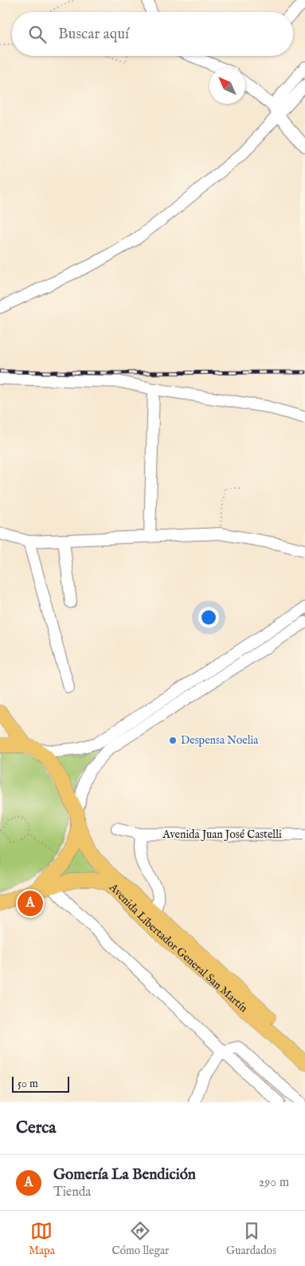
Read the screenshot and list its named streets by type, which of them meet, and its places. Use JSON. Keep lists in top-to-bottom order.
{
  "streets": {
    "main road": ["Avenida Libertador General San Martín"],
    "street": ["Avenida Juan José Castelli"]
  },
  "places": ["Despensa Noelia"],
  "scale_bar": "50 m",
  "north": "top left",
  "page": {
    "search": "Buscar aquí",
    "pins": "A",
    "scale": "50 m",
    "heading": "Cerca",
    "list": [
      {
        "mark": "A",
        "name": "Gomería La Bendición",
        "note": "Tienda",
        "value": "290 m"
      }
    ],
    "nav": ["Mapa", "Cómo llegar", "Guardados"]
  }
}
